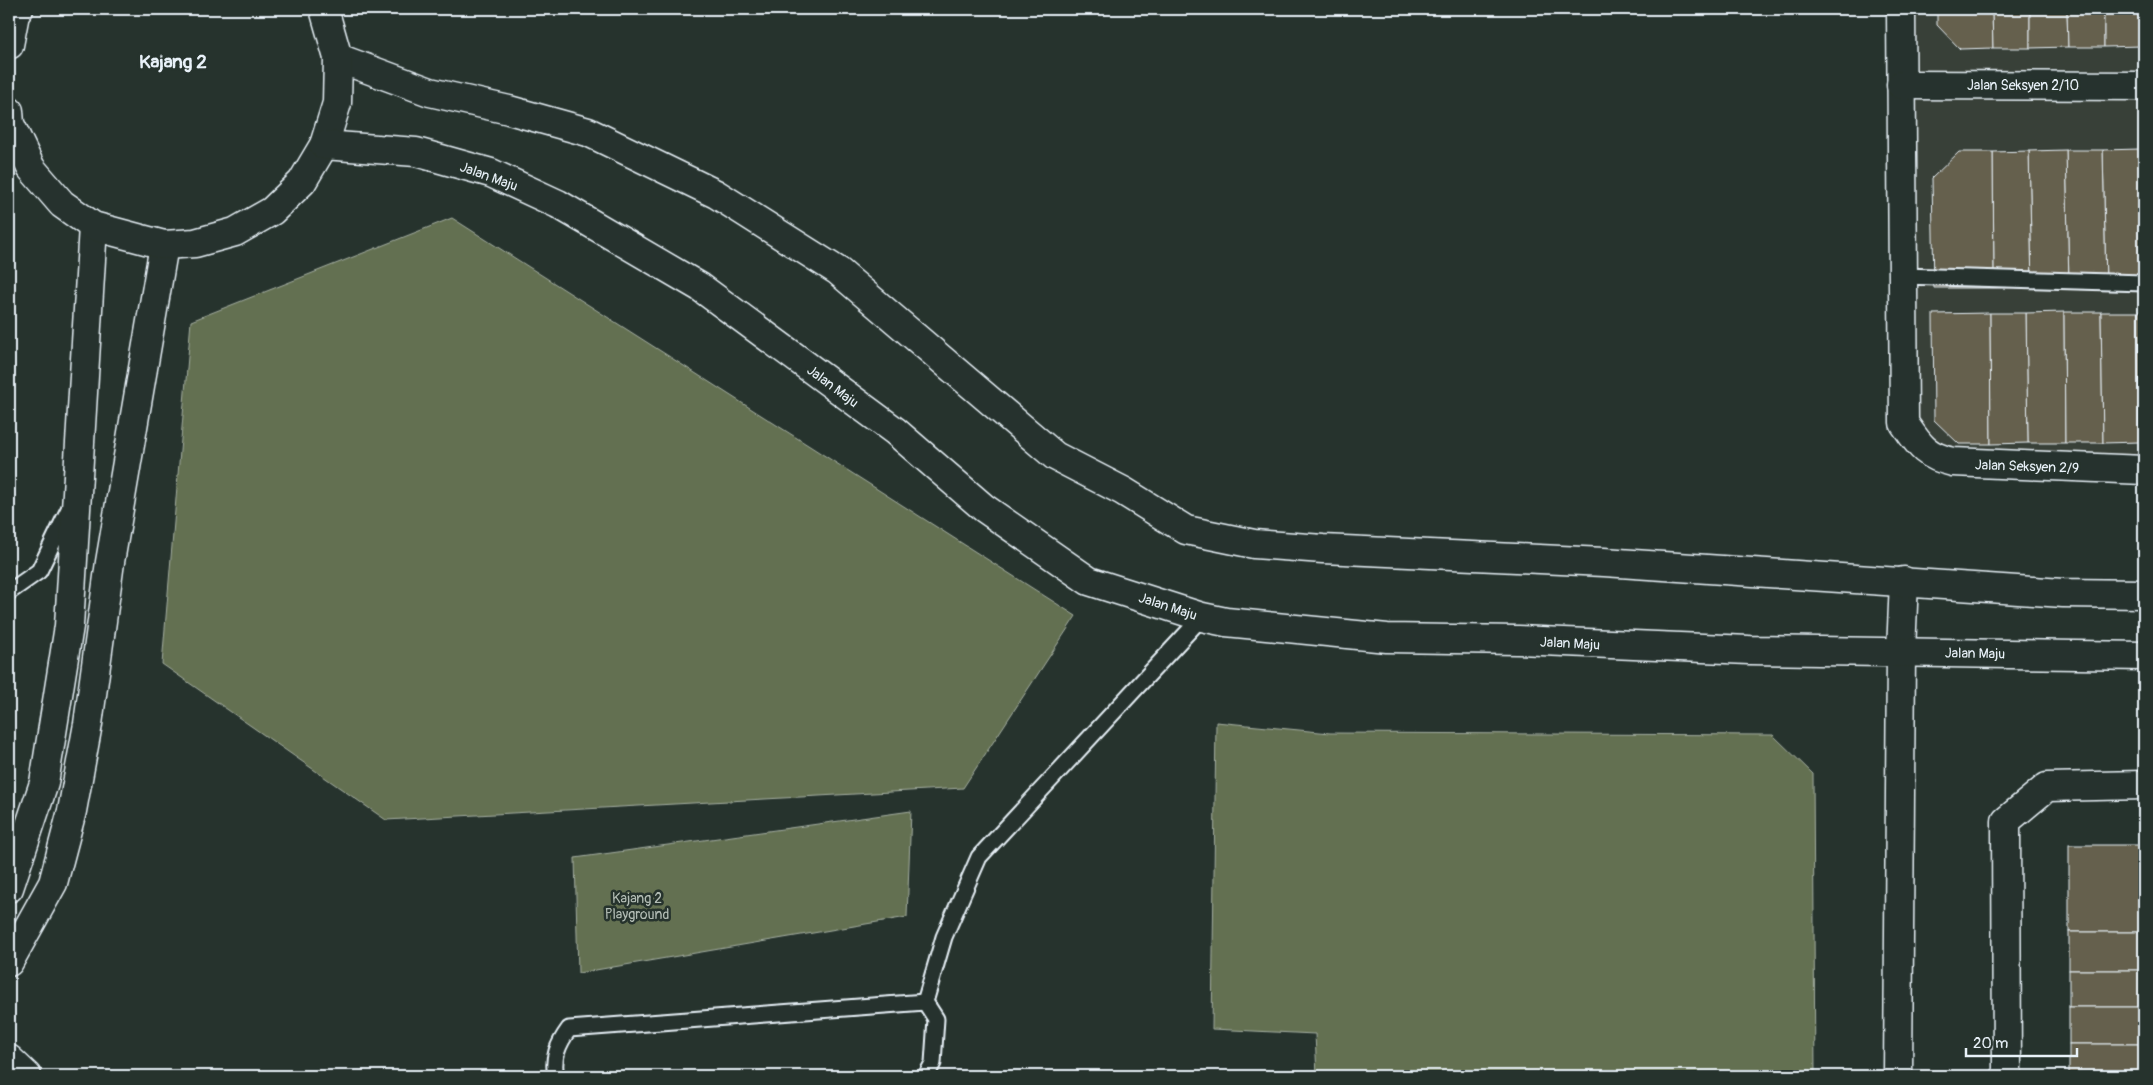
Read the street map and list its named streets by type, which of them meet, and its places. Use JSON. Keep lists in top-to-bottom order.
{
  "streets": {
    "street": ["Jalan Seksyen 2/10", "Jalan Maju", "Jalan Seksyen 2/9"]
  },
  "crossings": [
    ["Jalan Seksyen 2/10", "Jalan Seksyen 2/9"]
  ],
  "districts": ["Kajang 2"],
  "parks": ["Kajang 2 Playground"],
  "scale_bar": "20 m"
}
